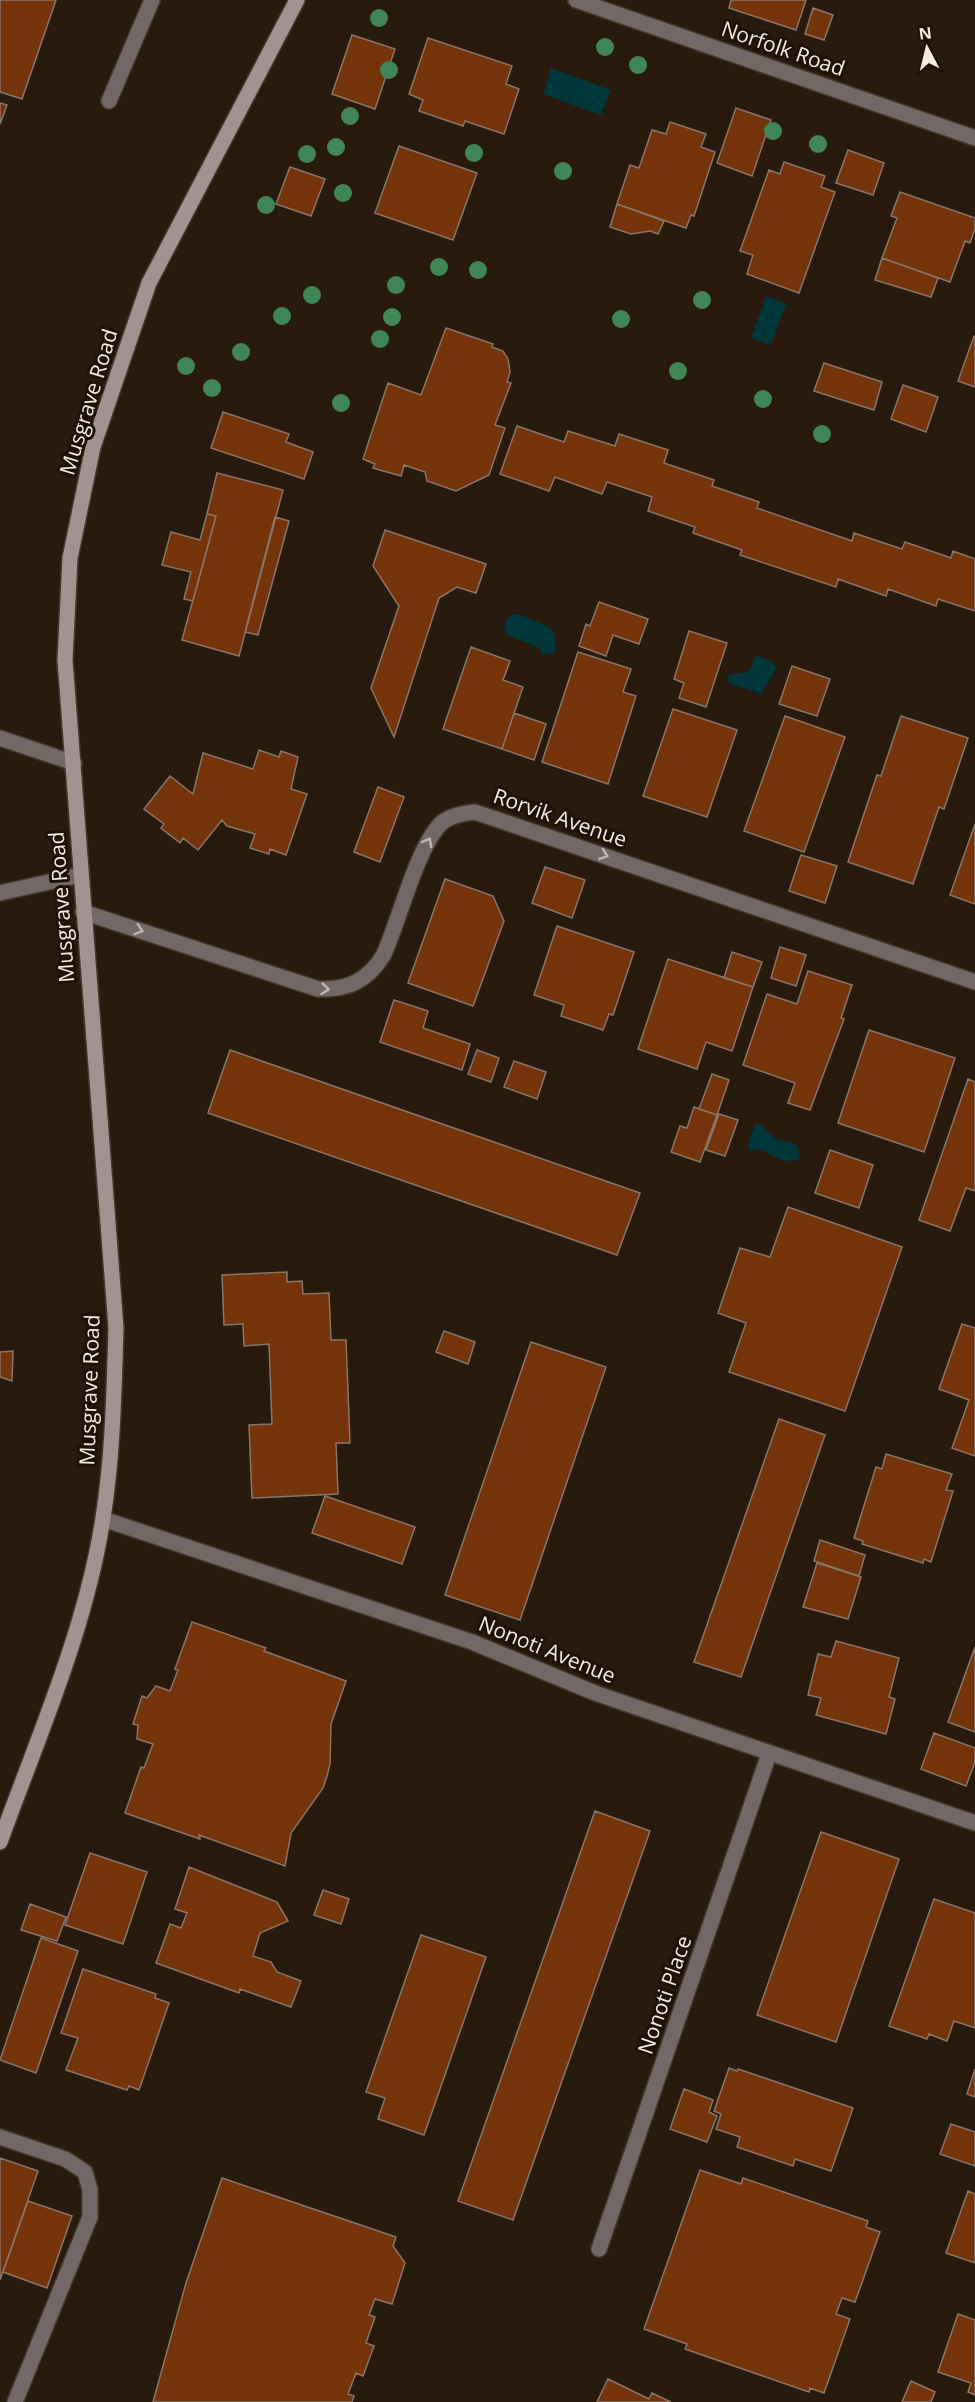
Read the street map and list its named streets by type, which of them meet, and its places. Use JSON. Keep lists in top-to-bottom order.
{
  "streets": {
    "street": [
      "Norfolk Road",
      "Musgrave Road",
      "Rorvik Avenue",
      "Nonoti Avenue",
      "Nonoti Place"
    ]
  },
  "crossings": [
    ["Musgrave Road", "Rorvik Avenue"],
    ["Musgrave Road", "Nonoti Avenue"],
    ["Nonoti Avenue", "Nonoti Place"]
  ],
  "one_way": ["Rorvik Avenue"],
  "north": "top"
}
